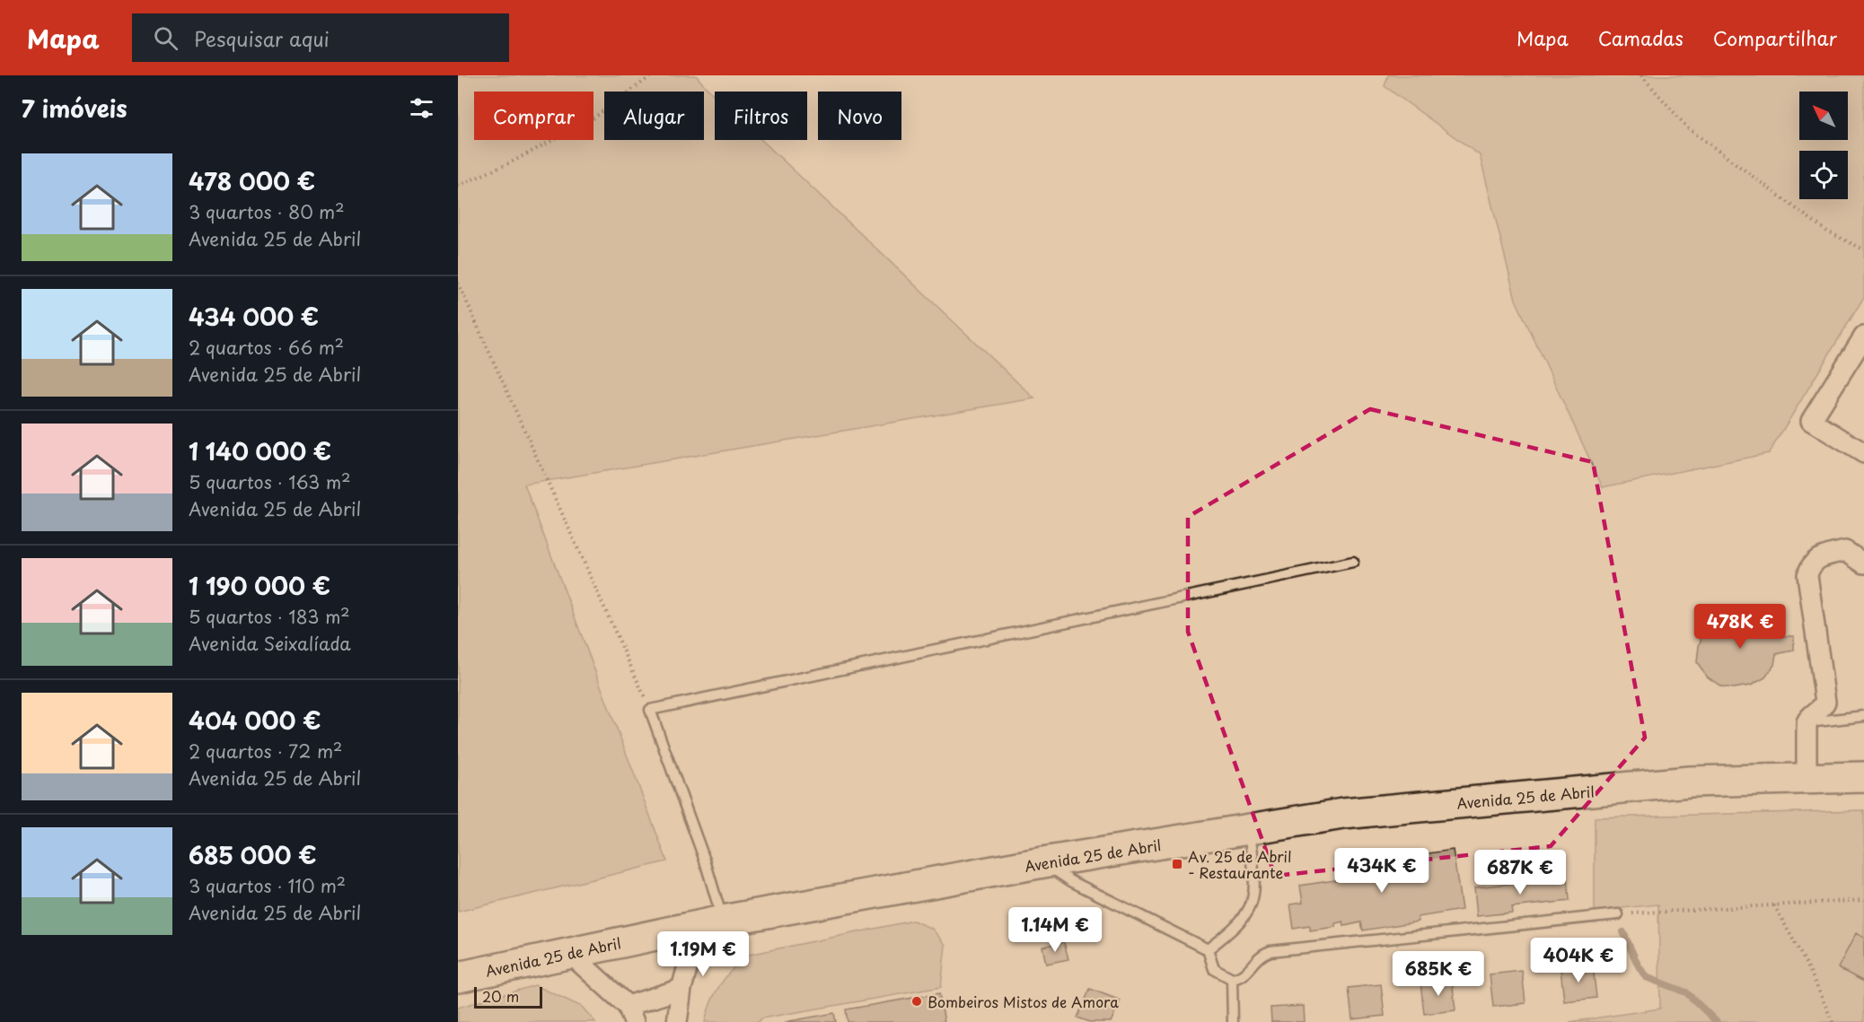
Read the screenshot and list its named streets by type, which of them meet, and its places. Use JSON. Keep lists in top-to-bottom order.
{
  "streets": {
    "main road": ["Avenida 25 de Abril"]
  },
  "places": {
    "transit": ["Av. 25 de Abril - Restaurante"],
    "other": ["Bombeiros Mistos de Amora"]
  },
  "scale_bar": "20 m",
  "north": "top left",
  "page": {
    "header": "Mapa",
    "search": "Pesquisar aqui",
    "nav": ["Mapa", "Camadas", "Compartilhar"],
    "heading": "7 imóveis",
    "chip": [
      "Comprar",
      "Alugar",
      "Filtros",
      "Novo"
    ],
    "list": [
      {
        "name": "478 000 €",
        "note": "3 quartos · 80 m² · Avenida 25 de Abril"
      },
      {
        "name": "434 000 €",
        "note": "2 quartos · 66 m² · Avenida 25 de Abril"
      },
      {
        "name": "1 140 000 €",
        "note": "5 quartos · 163 m² · Avenida 25 de Abril"
      },
      {
        "name": "1 190 000 €",
        "note": "5 quartos · 183 m² · Avenida Seixalíada"
      },
      {
        "name": "404 000 €",
        "note": "2 quartos · 72 m² · Avenida 25 de Abril"
      },
      {
        "name": "685 000 €",
        "note": "3 quartos · 110 m² · Avenida 25 de Abril"
      }
    ],
    "price": [
      "478K €",
      "434K €",
      "687K €",
      "1.14M €",
      "1.19M €",
      "404K €",
      "685K €"
    ],
    "scale": "20 m"
  }
}
